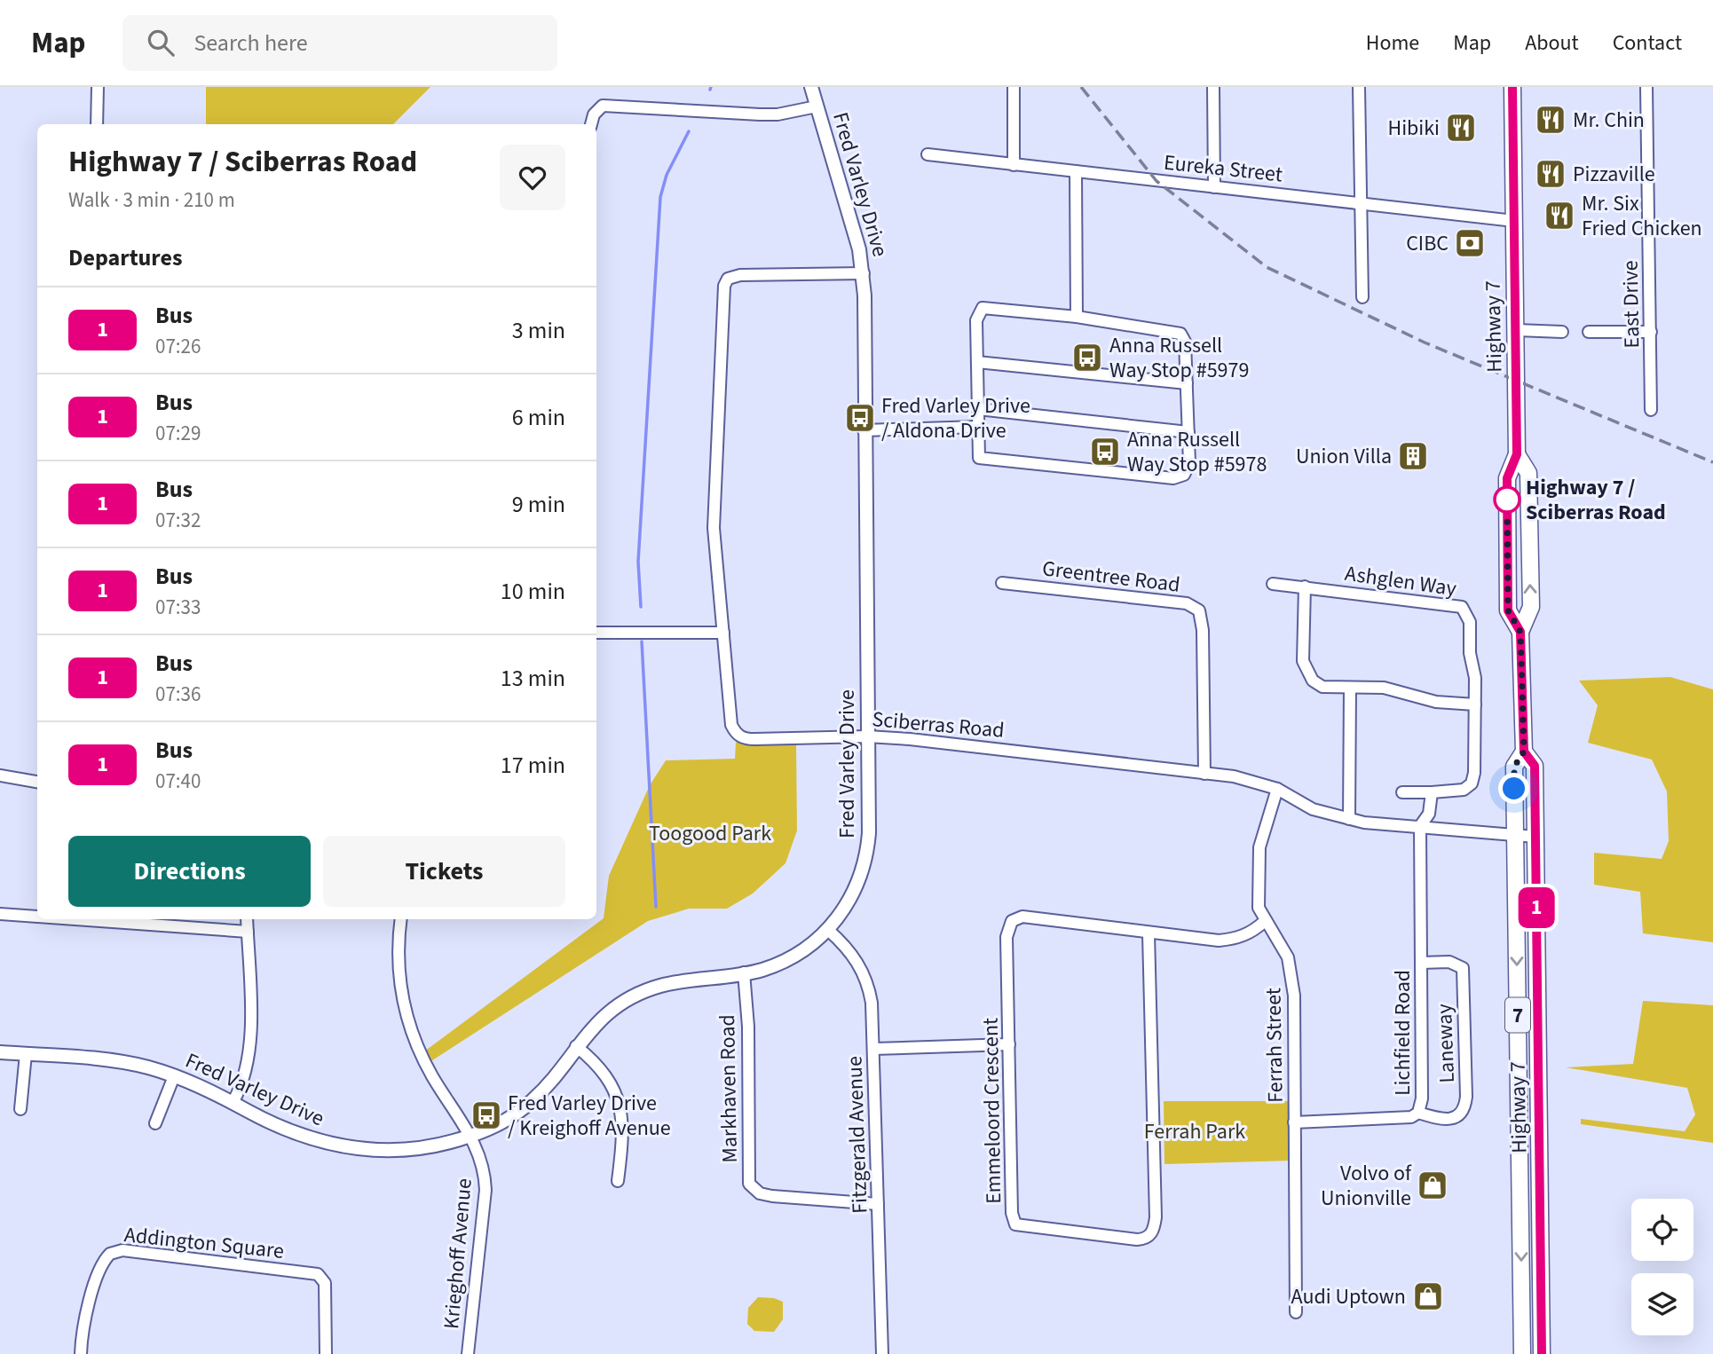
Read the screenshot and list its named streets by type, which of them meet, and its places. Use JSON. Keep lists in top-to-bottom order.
{
  "streets": {
    "main road": ["Highway 7", "7"],
    "street": [
      "Eureka Street",
      "Fred Varley Drive",
      "East Drive",
      "Greentree Road",
      "Ashglen Way",
      "Sciberras Road",
      "Lichfield Road",
      "Laneway",
      "Ferrah Street",
      "Markhaven Road",
      "Emmeloord Crescent",
      "Fitzgerald Avenue",
      "Addington Square",
      "Krieghoff Avenue"
    ]
  },
  "crossings": [
    ["Eureka Street", "Highway 7"],
    ["Fred Varley Drive", "Sciberras Road"],
    ["Fred Varley Drive", "Markhaven Road"],
    ["Fred Varley Drive", "Fitzgerald Avenue"],
    ["Fred Varley Drive", "Krieghoff Avenue"],
    ["Highway 7", "Sciberras Road"],
    ["Greentree Road", "Sciberras Road"],
    ["Sciberras Road", "Lichfield Road"],
    ["Sciberras Road", "Ferrah Street"],
    ["Lichfield Road", "Laneway"],
    ["Lichfield Road", "Ferrah Street"],
    ["Ferrah Street", "Emmeloord Crescent"],
    ["Markhaven Road", "Fitzgerald Avenue"]
  ],
  "parks": ["Toogood Park", "Ferrah Park"],
  "places": {
    "restaurant": [
      "Mr. Chin",
      "Hibiki",
      "Pizzaville",
      "Mr. Six Fried Chicken"
    ],
    "bank": ["CIBC"],
    "bus stop": [
      "Anna Russell Way Stop #5979",
      "Fred Varley Drive / Aldona Drive",
      "Anna Russell Way Stop #5978",
      "Fred Varley Drive / Kreighoff Avenue"
    ],
    "building": ["Union Villa"],
    "other": ["Highway 7 / Sciberras Road"],
    "shop": ["Volvo of Unionville", "Audi Uptown"]
  },
  "lines": ["bus line 1"],
  "page": {
    "header": "Map",
    "search": "Search here",
    "nav": [
      "Home",
      "Map",
      "About",
      "Contact"
    ],
    "on_map": "1",
    "heading": [
      ["Highway 7 / Sciberras Road", "Walk · 3 min · 210 m"],
      "Departures"
    ],
    "list": [
      {
        "mark": "1",
        "name": "Bus",
        "note": "07:26",
        "value": "3 min"
      },
      {
        "mark": "1",
        "name": "Bus",
        "note": "07:29",
        "value": "6 min"
      },
      {
        "mark": "1",
        "name": "Bus",
        "note": "07:32",
        "value": "9 min"
      },
      {
        "mark": "1",
        "name": "Bus",
        "note": "07:33",
        "value": "10 min"
      },
      {
        "mark": "1",
        "name": "Bus",
        "note": "07:36",
        "value": "13 min"
      },
      {
        "mark": "1",
        "name": "Bus",
        "note": "07:40",
        "value": "17 min"
      }
    ],
    "buttons": ["Directions", "Tickets"]
  }
}
